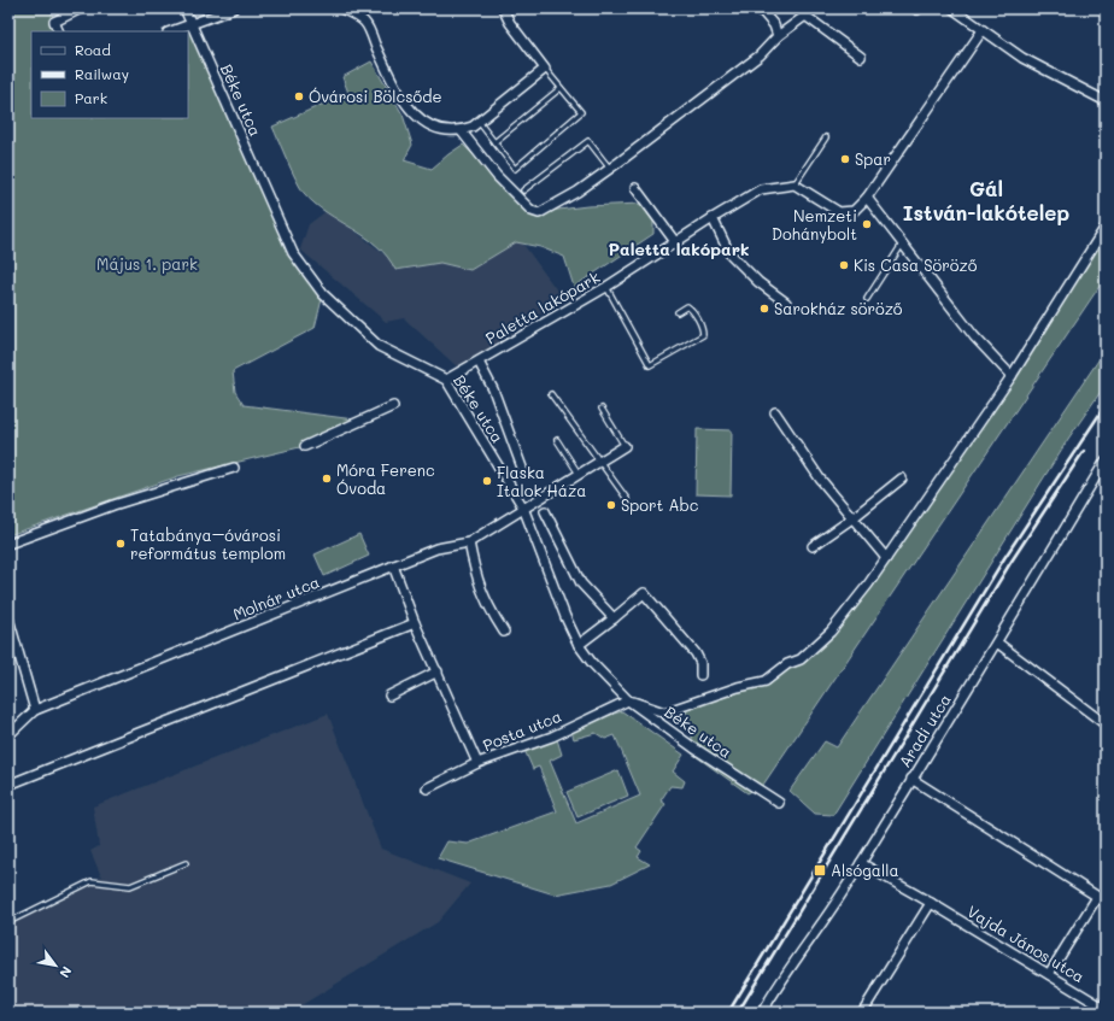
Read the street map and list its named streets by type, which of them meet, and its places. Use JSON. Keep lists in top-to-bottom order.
{
  "streets": {
    "street": [
      "Béke utca",
      "Paletta lakópark",
      "Molnár utca",
      "Posta utca",
      "Aradi utca",
      "Vajda János utca"
    ]
  },
  "crossings": [
    ["Béke utca", "Paletta lakópark"],
    ["Béke utca", "Molnár utca"],
    ["Béke utca", "Posta utca"],
    ["Aradi utca", "Vajda János utca"]
  ],
  "districts": ["Gál István-lakótelep", "Paletta lakópark"],
  "parks": ["Május 1. park"],
  "places": {
    "other": [
      "Óvárosi Bölcsőde",
      "Spar",
      "Nemzeti Dohánybolt",
      "Kis Casa Söröző",
      "Sarokház söröző",
      "Móra Ferenc Óvoda",
      "Flaska Italok Háza",
      "Sport Abc",
      "Tatabánya–óvárosi református templom"
    ],
    "transit": ["Alsógalla"]
  },
  "legend": ["Road", "Railway", "Park"],
  "north": "bottom right"
}
